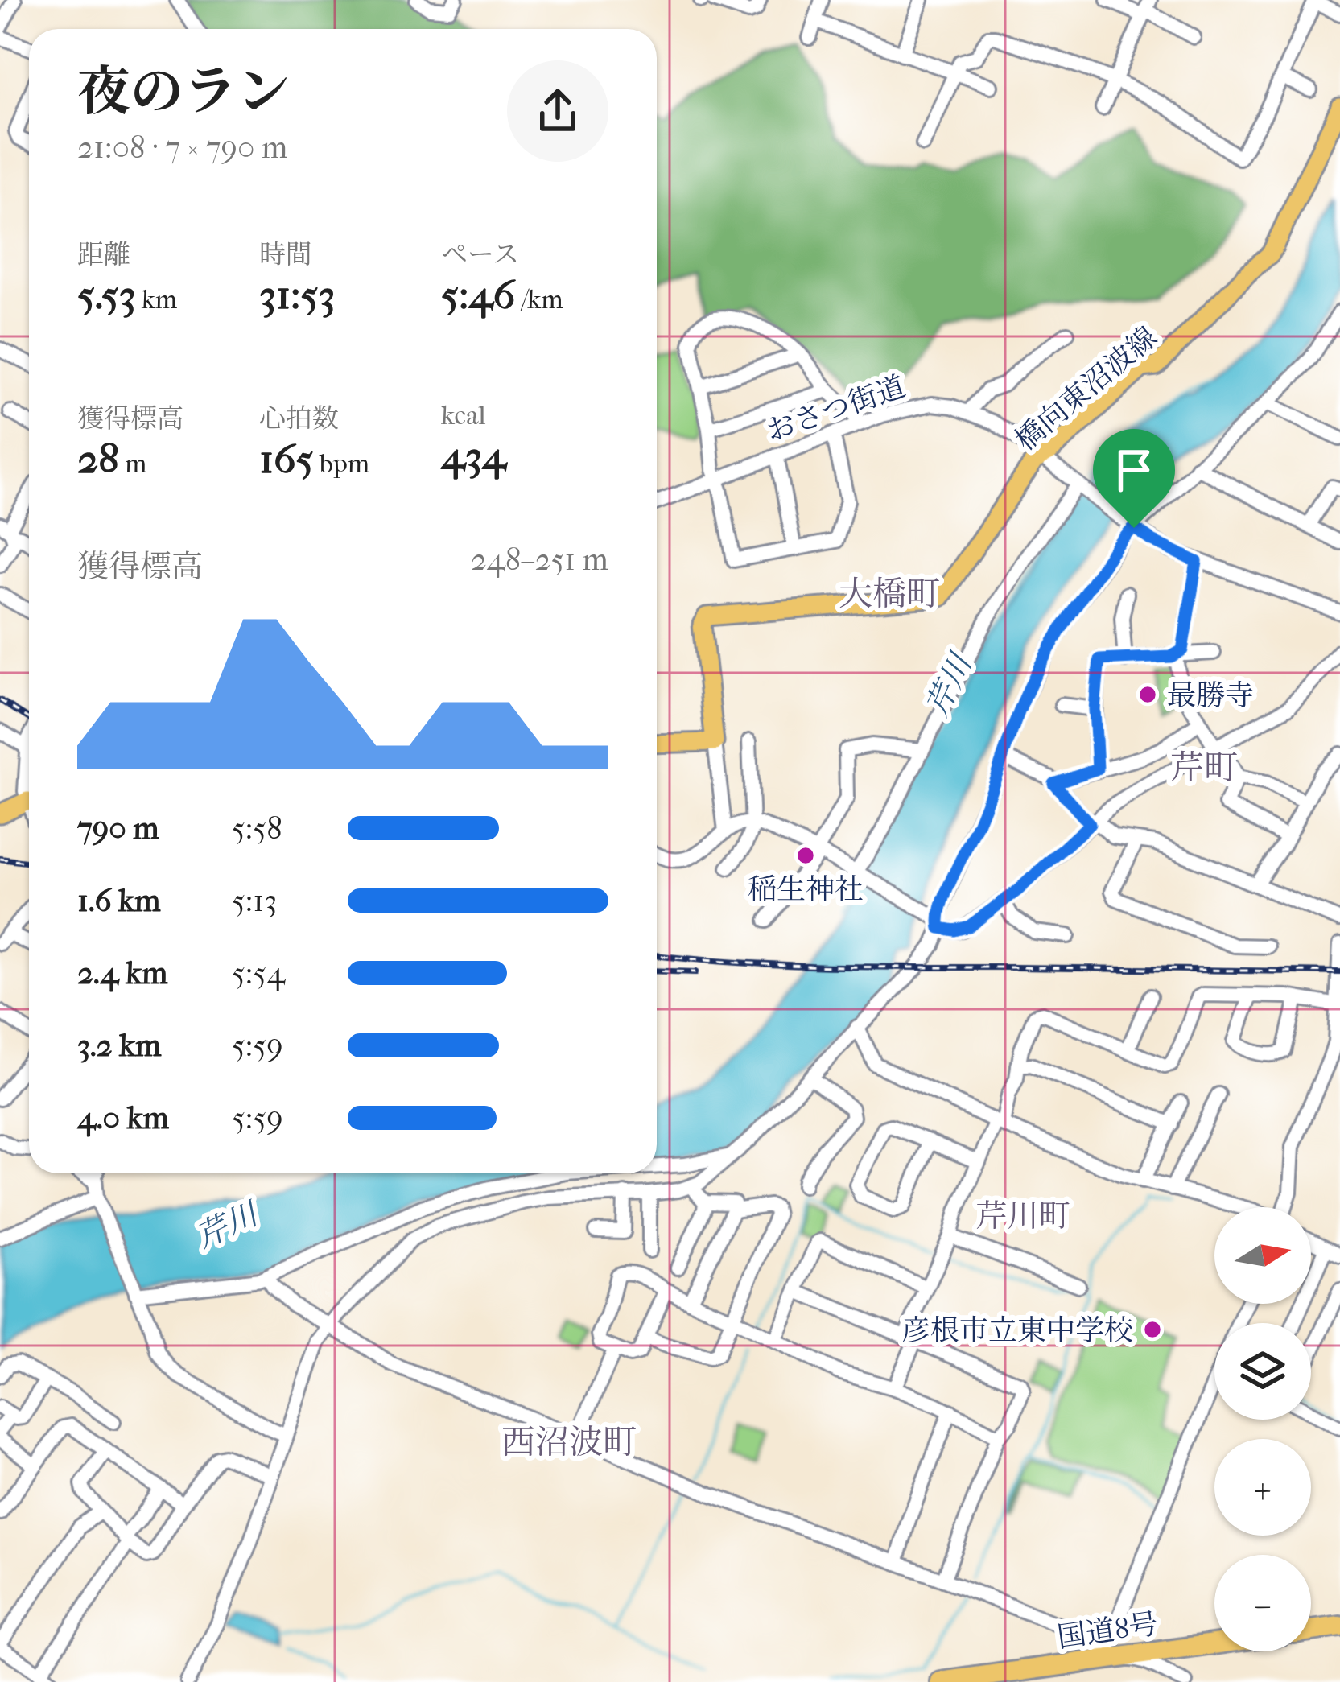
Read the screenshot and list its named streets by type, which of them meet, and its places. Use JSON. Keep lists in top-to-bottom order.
{
  "streets": {
    "highway": ["国道8号"],
    "main road": ["橋向東沼波線"],
    "street": ["おさつ街道"]
  },
  "crossings": [
    ["橋向東沼波線", "おさつ街道"]
  ],
  "districts": [
    "大橋町",
    "芹町",
    "芹川町",
    "西沼波町"
  ],
  "water": ["芹川"],
  "places": ["最勝寺", "稲生神社", "彦根市立東中学校"],
  "north": "right",
  "page": {
    "heading": ["夜のラン", "21:08 · 7 × 790 m"],
    "stats": [
      ["距離", "5.53 km"],
      ["時間", "31:53"],
      ["ペース", "5:46 /km"],
      ["獲得標高", "28 m"],
      ["心拍数", "165 bpm"],
      ["kcal", "434"]
    ],
    "chart": ["獲得標高", "248–251 m"],
    "list": [
      {
        "name": "790 m",
        "note": "5:58"
      },
      {
        "name": "1.6 km",
        "note": "5:13"
      },
      {
        "name": "2.4 km",
        "note": "5:54"
      },
      {
        "name": "3.2 km",
        "note": "5:59"
      },
      {
        "name": "4.0 km",
        "note": "5:59"
      }
    ],
    "map_buttons": ["+", "−"]
  }
}
